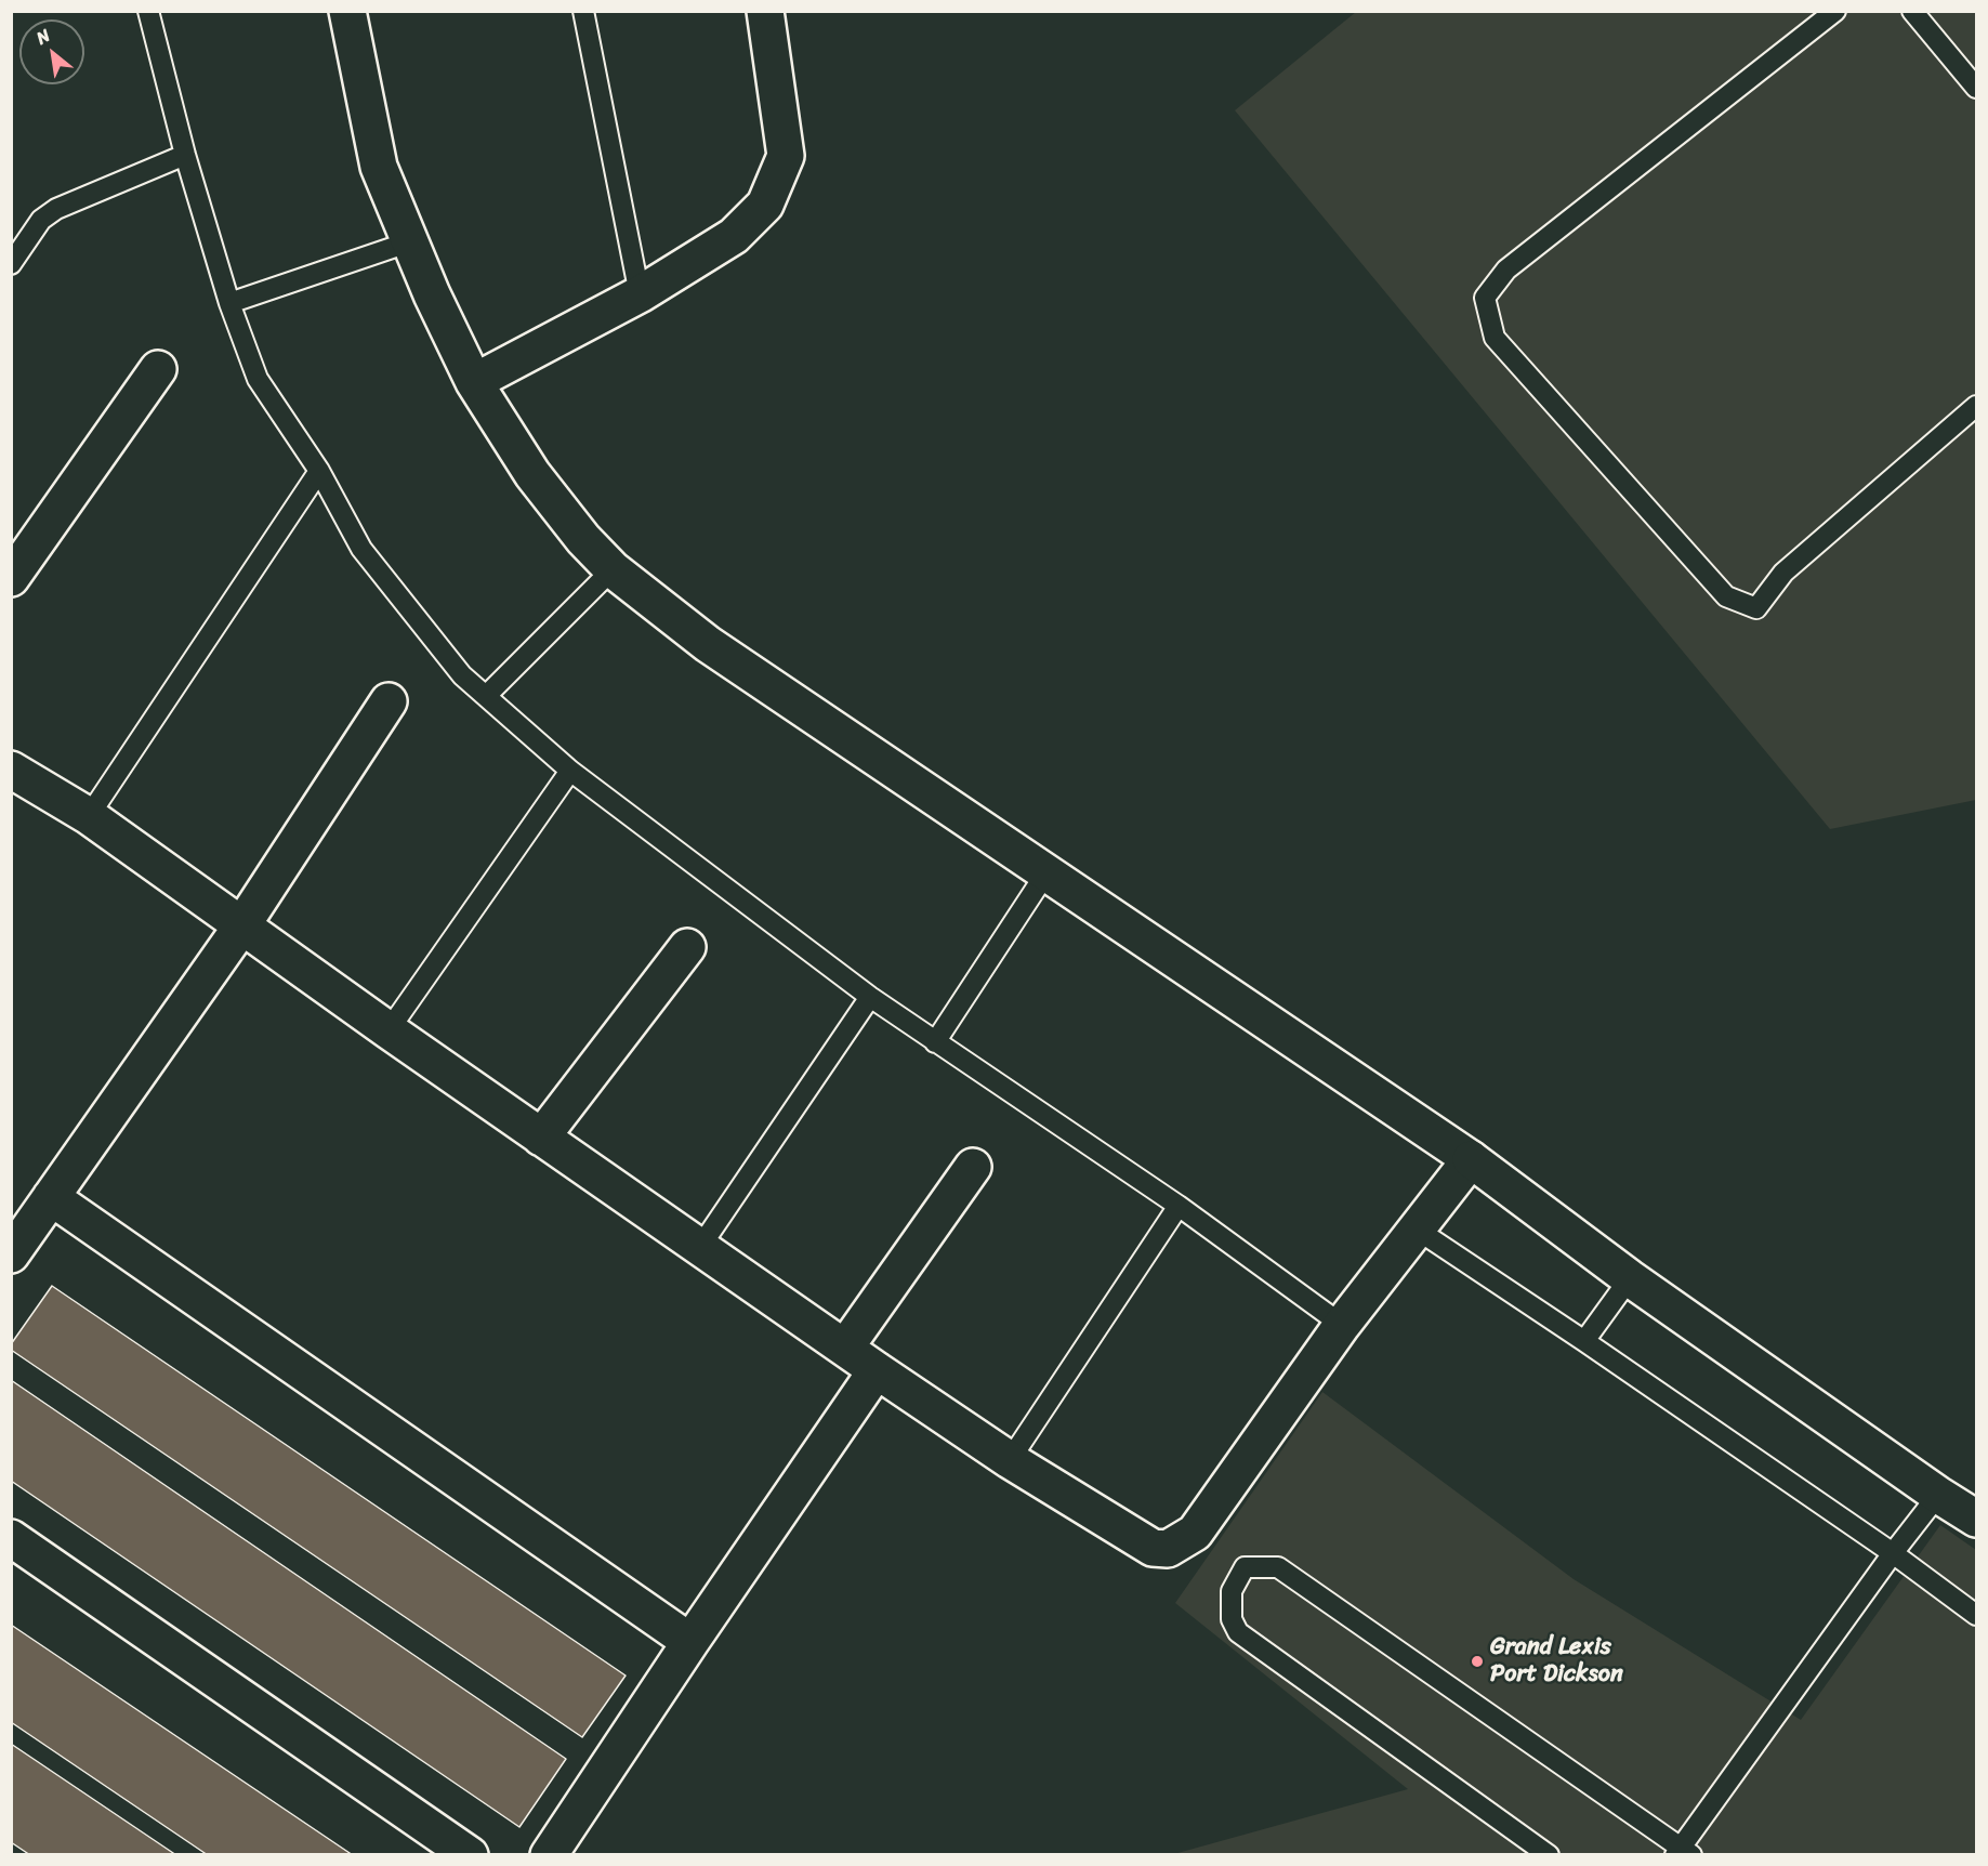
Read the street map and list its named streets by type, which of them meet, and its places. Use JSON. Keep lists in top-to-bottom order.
{
  "places": ["Grand Lexis Port Dickson"],
  "north": "top left"
}
